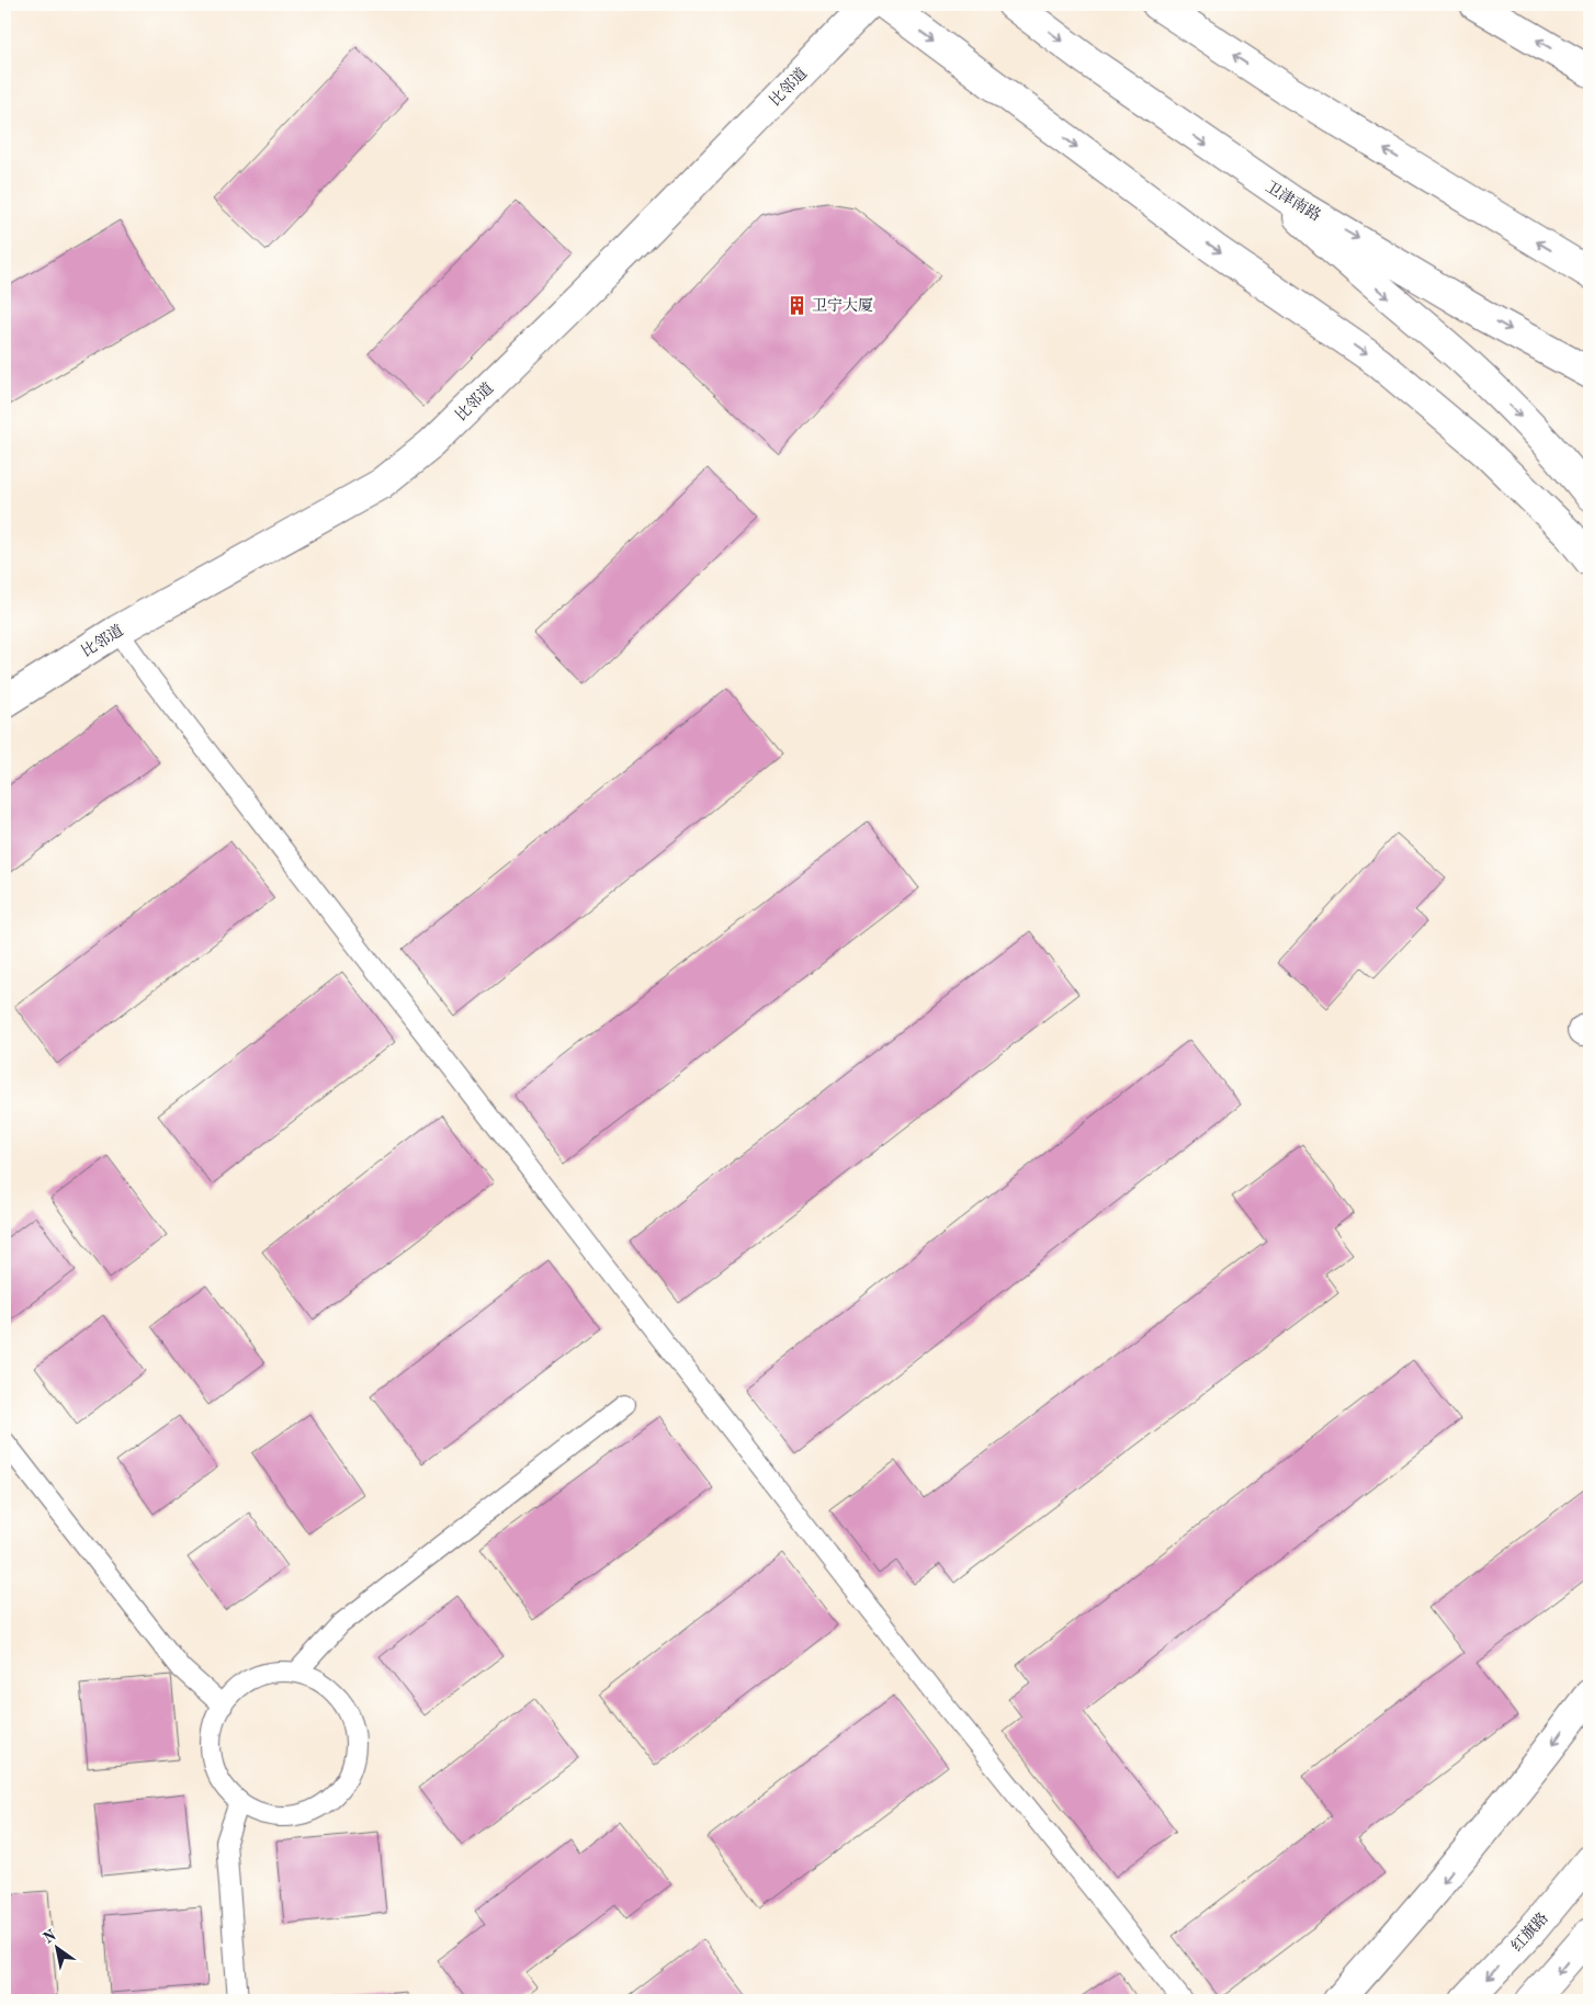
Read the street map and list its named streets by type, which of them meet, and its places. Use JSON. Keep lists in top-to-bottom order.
{
  "streets": {
    "main road": ["比邻道", "卫津南路", "红旗路"]
  },
  "places": {
    "building": ["卫宁大厦"]
  },
  "north": "top left"
}
